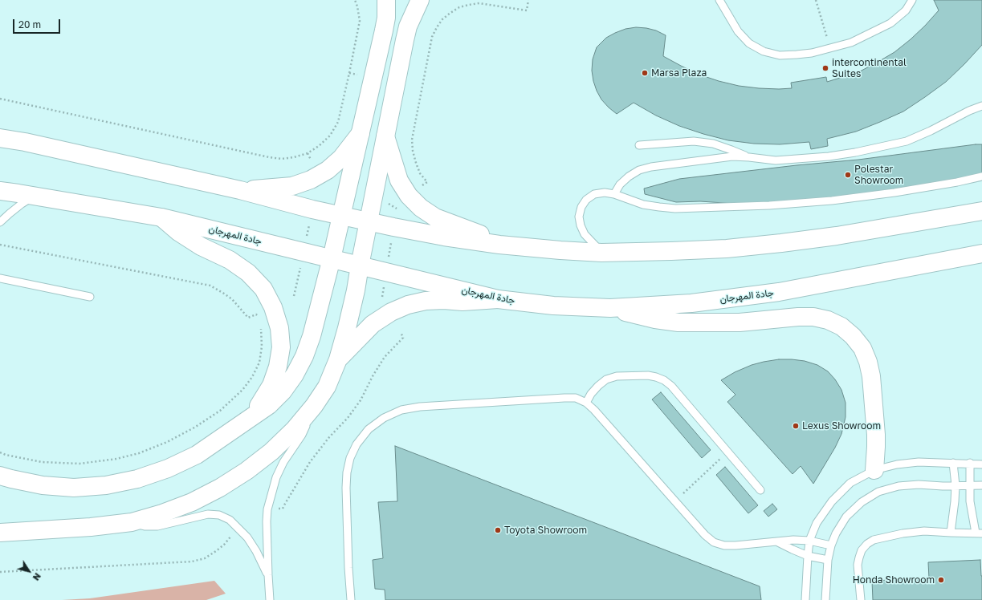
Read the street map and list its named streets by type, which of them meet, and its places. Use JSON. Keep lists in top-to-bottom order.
{
  "streets": {
    "main road": ["جادة المهرجان"]
  },
  "places": [
    "intercontinental Suites",
    "Marsa Plaza",
    "Polestar Showroom",
    "Lexus Showroom",
    "Toyota Showroom",
    "Honda Showroom"
  ],
  "scale_bar": "20 m",
  "north": "bottom right"
}
